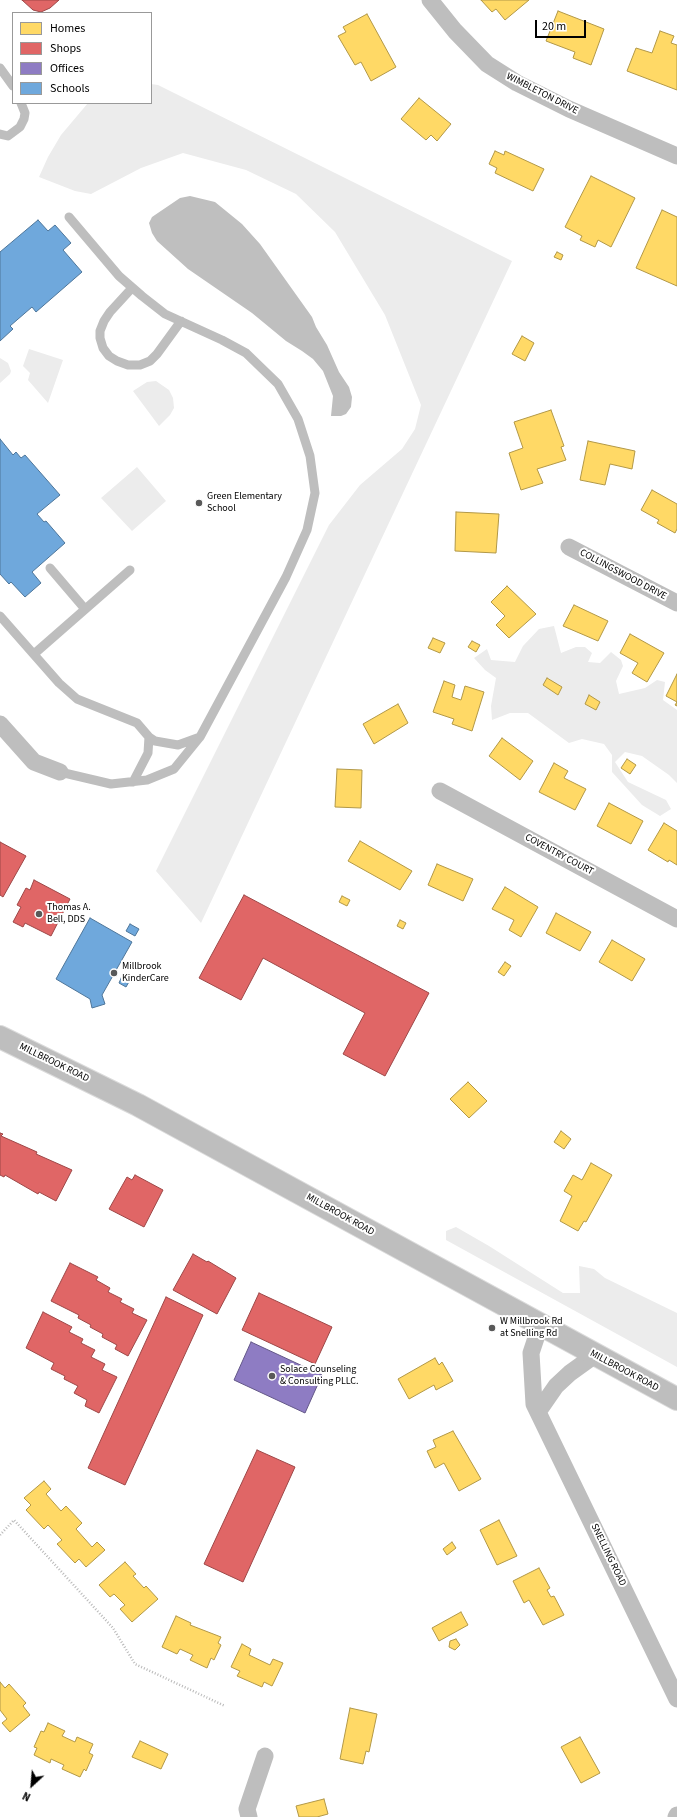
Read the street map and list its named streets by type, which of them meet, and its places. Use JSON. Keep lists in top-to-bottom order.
{
  "streets": {
    "main road": ["MILLBROOK ROAD"],
    "street": [
      "WIMBLETON DRIVE",
      "COLLINGSWOOD DRIVE",
      "COVENTRY COURT",
      "SNELLING ROAD"
    ]
  },
  "crossings": [
    ["MILLBROOK ROAD", "SNELLING ROAD"]
  ],
  "places": [
    "Green Elementary School",
    "Thomas A. Bell, DDS",
    "Millbrook KinderCare",
    "W Millbrook Rd at Snelling Rd",
    "Solace Counseling & Consulting PLLC."
  ],
  "legend": [
    "Homes",
    "Shops",
    "Offices",
    "Schools"
  ],
  "scale_bar": "20 m",
  "north": "bottom left"
}
